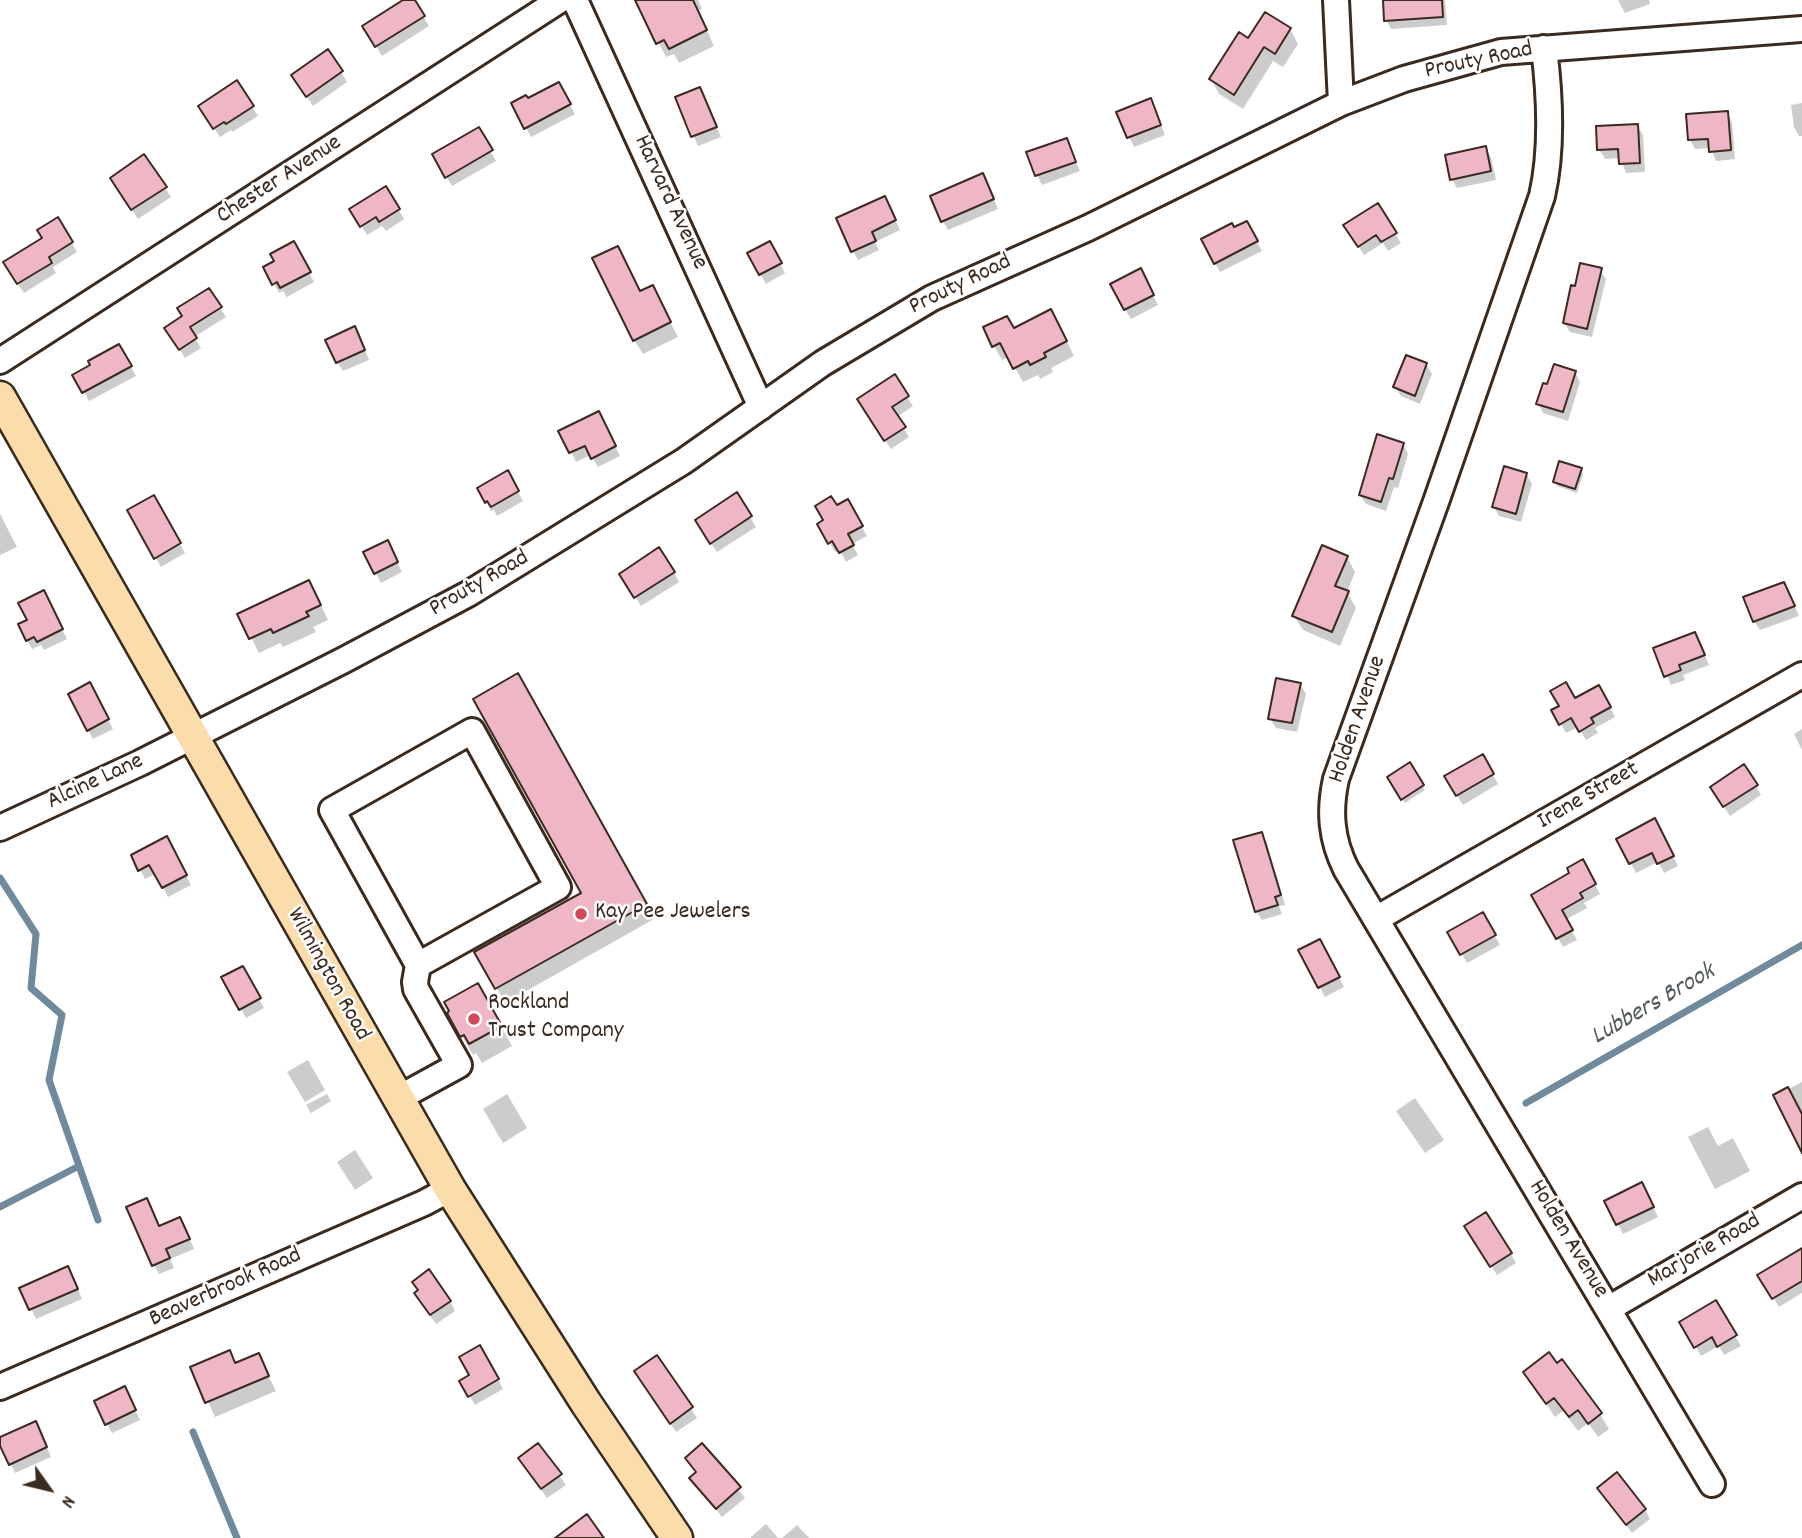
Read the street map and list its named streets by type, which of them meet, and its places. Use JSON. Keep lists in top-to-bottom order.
{
  "streets": {
    "main road": ["Wilmington Road"],
    "street": [
      "Prouty Road",
      "Chester Avenue",
      "Harvard Avenue",
      "Holden Avenue",
      "Alcine Lane",
      "Irene Street",
      "Marjorie Road",
      "Beaverbrook Road"
    ]
  },
  "crossings": [
    ["Prouty Road", "Harvard Avenue"],
    ["Prouty Road", "Holden Avenue"],
    ["Prouty Road", "Alcine Lane"],
    ["Prouty Road", "Wilmington Road"],
    ["Holden Avenue", "Irene Street"],
    ["Holden Avenue", "Marjorie Road"],
    ["Alcine Lane", "Wilmington Road"],
    ["Wilmington Road", "Beaverbrook Road"]
  ],
  "water": ["Lubbers Brook"],
  "places": ["Kay Pee Jewelers", "Rockland Trust Company"],
  "north": "bottom right"
}
